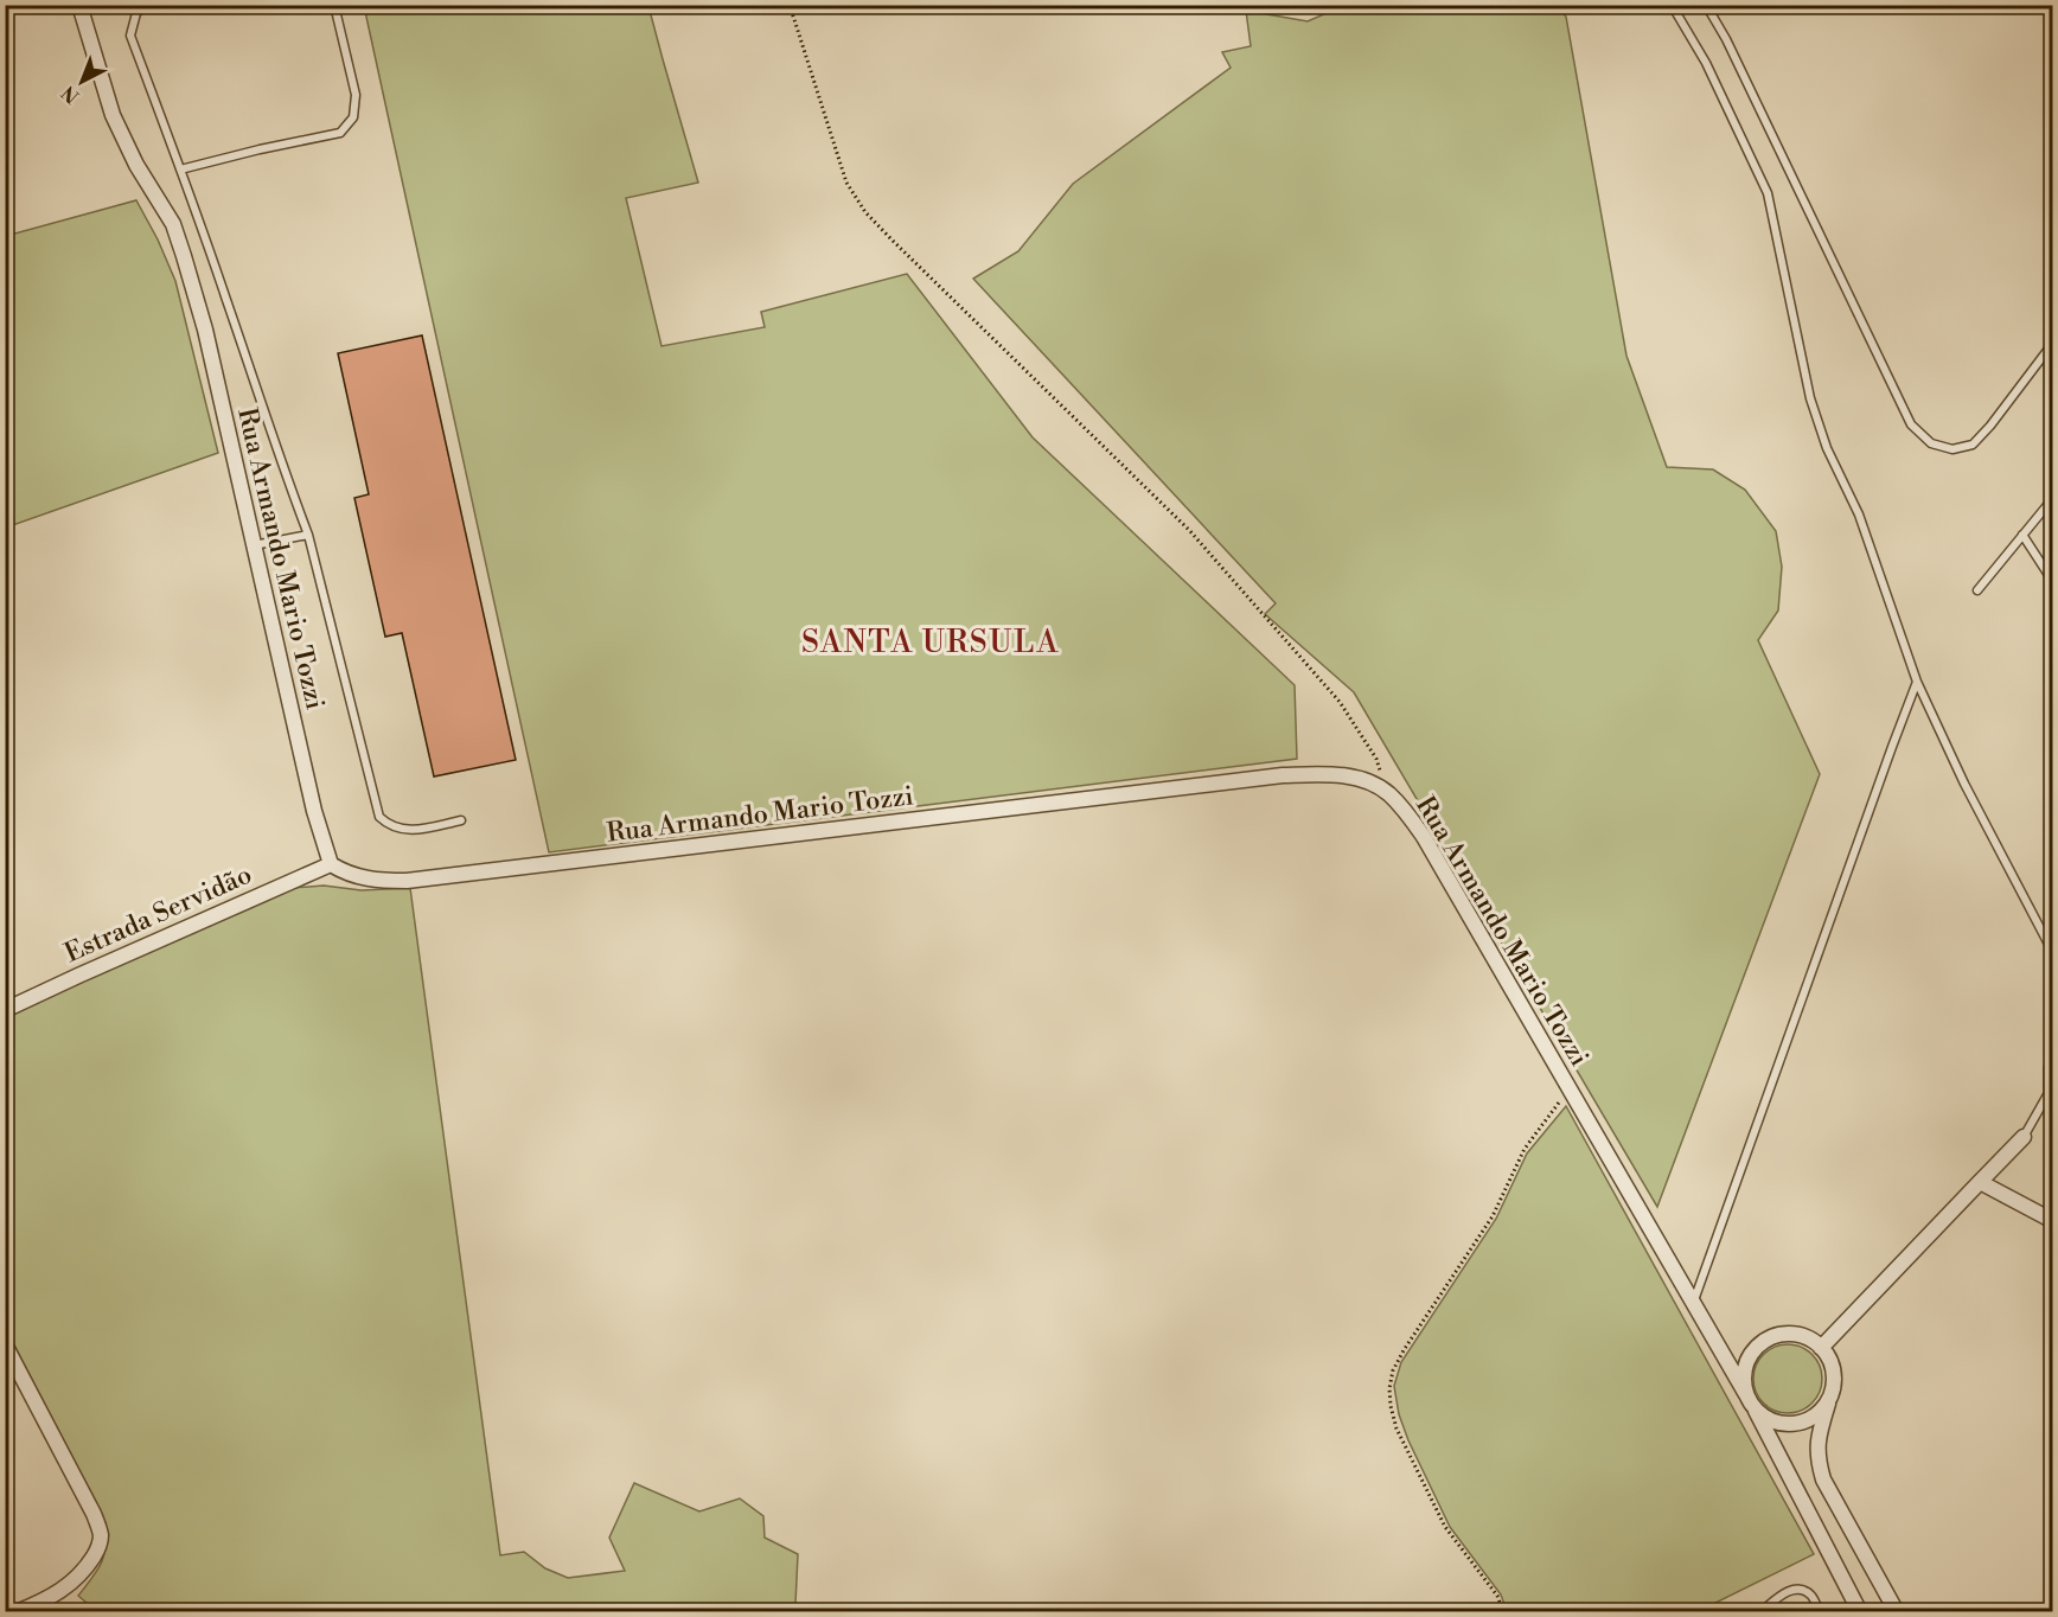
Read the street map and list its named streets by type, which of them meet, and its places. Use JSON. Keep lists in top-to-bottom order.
{
  "streets": {
    "street": ["Rua Armando Mario Tozzi", "Estrada Servidão"]
  },
  "crossings": [
    ["Rua Armando Mario Tozzi", "Estrada Servidão"]
  ],
  "districts": ["SANTA URSULA"],
  "north": "bottom left"
}
